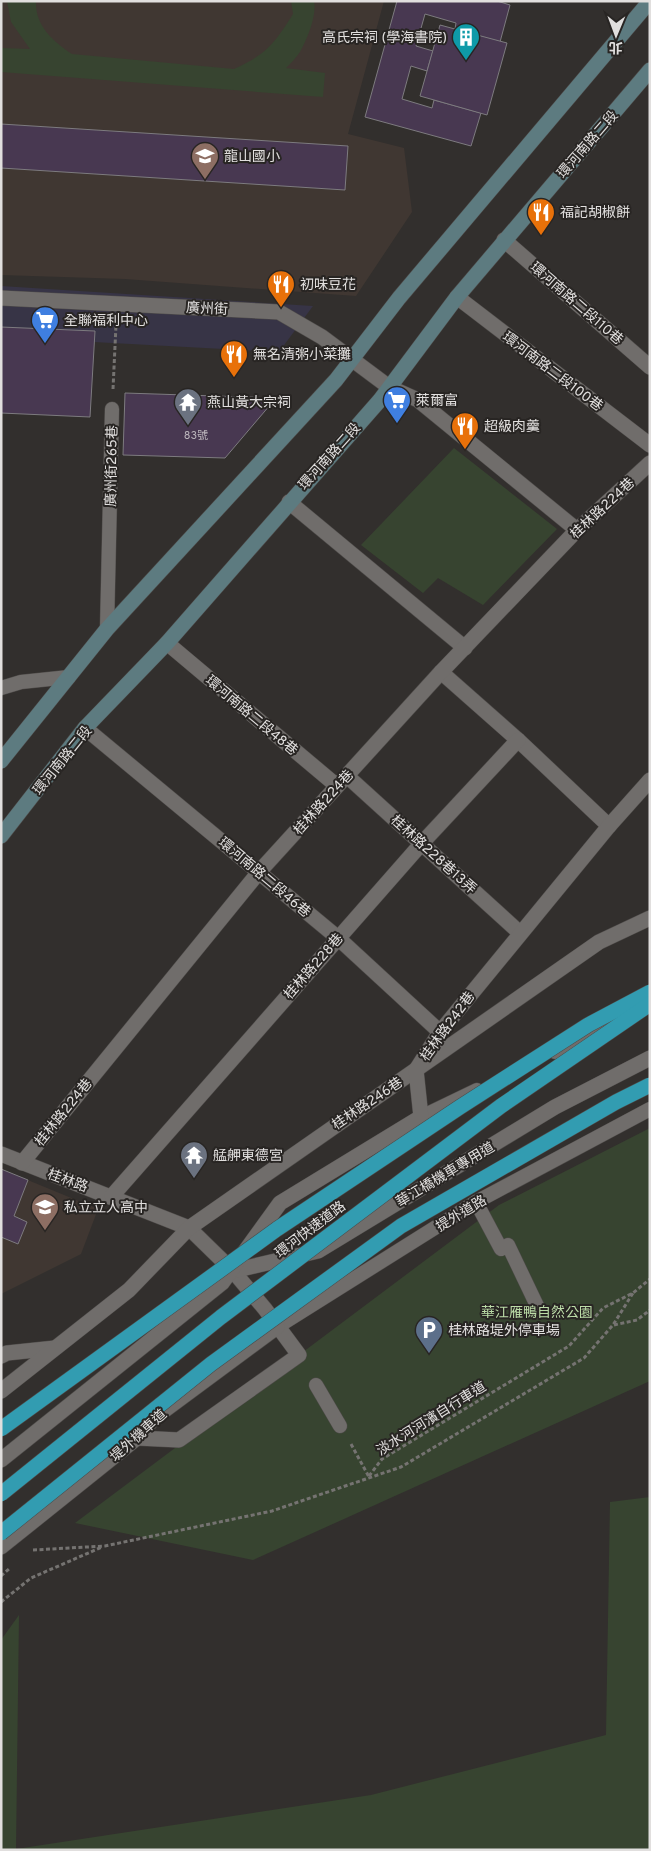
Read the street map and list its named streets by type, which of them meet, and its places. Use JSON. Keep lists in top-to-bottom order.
{
  "streets": {
    "highway": ["環河快速道路"],
    "street": [
      "環河南路二段",
      "環河南路二段110巷",
      "廣州街",
      "環河南路二段100巷",
      "桂林路224巷",
      "環河南路二段48巷",
      "桂林路228巷13弄",
      "環河南路二段46巷",
      "桂林路228巷",
      "桂林路242巷",
      "桂林路246巷",
      "華江橋機車專用道",
      "桂林路",
      "堤外機車道"
    ],
    "lane": ["廣州街265巷", "提外道路"],
    "path": ["淡水河河濱自行車道"]
  },
  "crossings": [
    ["環河南路二段", "環河南路二段110巷"],
    ["環河南路二段", "廣州街"],
    ["環河南路二段", "環河南路二段100巷"],
    ["環河南路二段", "環河南路二段48巷"],
    ["環河南路二段", "環河南路二段46巷"],
    ["廣州街", "廣州街265巷"],
    ["廣州街", "桂林路224巷"],
    ["桂林路224巷", "環河南路二段48巷"],
    ["桂林路224巷", "桂林路228巷13弄"],
    ["桂林路224巷", "環河南路二段46巷"],
    ["桂林路224巷", "桂林路"],
    ["環河南路二段48巷", "桂林路228巷13弄"],
    ["桂林路228巷13弄", "桂林路228巷"],
    ["桂林路228巷13弄", "桂林路242巷"],
    ["環河南路二段46巷", "桂林路228巷"],
    ["環河南路二段46巷", "桂林路242巷"],
    ["桂林路228巷", "桂林路"],
    ["桂林路242巷", "桂林路246巷"],
    ["桂林路246巷", "桂林路"],
    ["華江橋機車專用道", "桂林路"],
    ["桂林路", "提外道路"],
    ["桂林路", "堤外機車道"],
    ["提外道路", "堤外機車道"]
  ],
  "parks": ["華江雁鴨自然公園"],
  "places": {
    "building": ["高氏宗祠 (學海書院)"],
    "school or university": ["龍山國小", "私立立人高中"],
    "restaurant": [
      "福記胡椒餅",
      "初味豆花",
      "無名清粥小菜攤",
      "超級肉羹"
    ],
    "supermarket": ["全聯福利中心", "萊爾富"],
    "temple": ["燕山黃大宗祠", "艋舺東德宮"],
    "parking": ["桂林路堤外停車場"]
  },
  "house_numbers": ["83號"],
  "north": "bottom"
}
